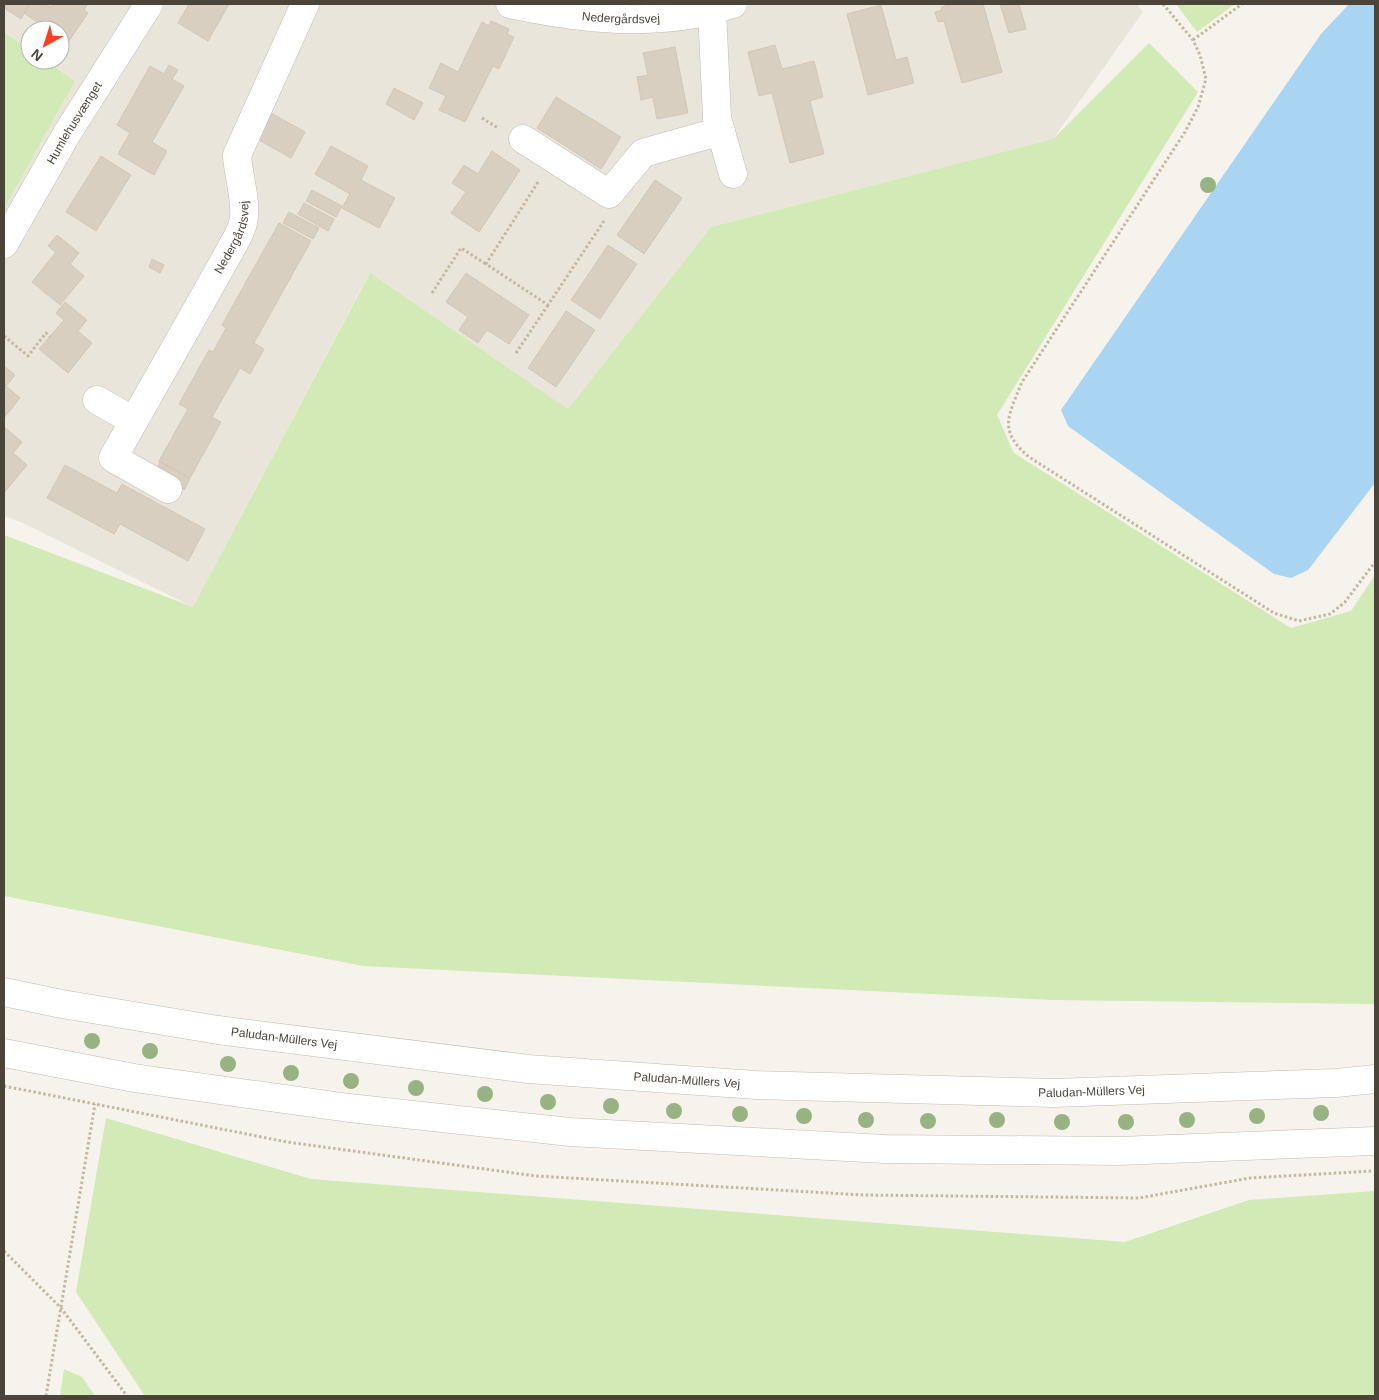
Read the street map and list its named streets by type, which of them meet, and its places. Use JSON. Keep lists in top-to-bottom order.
{
  "streets": {
    "street": ["Nedergårdsvej", "Humlehusvænget", "Paludan-Müllers Vej"]
  },
  "north": "bottom left"
}
